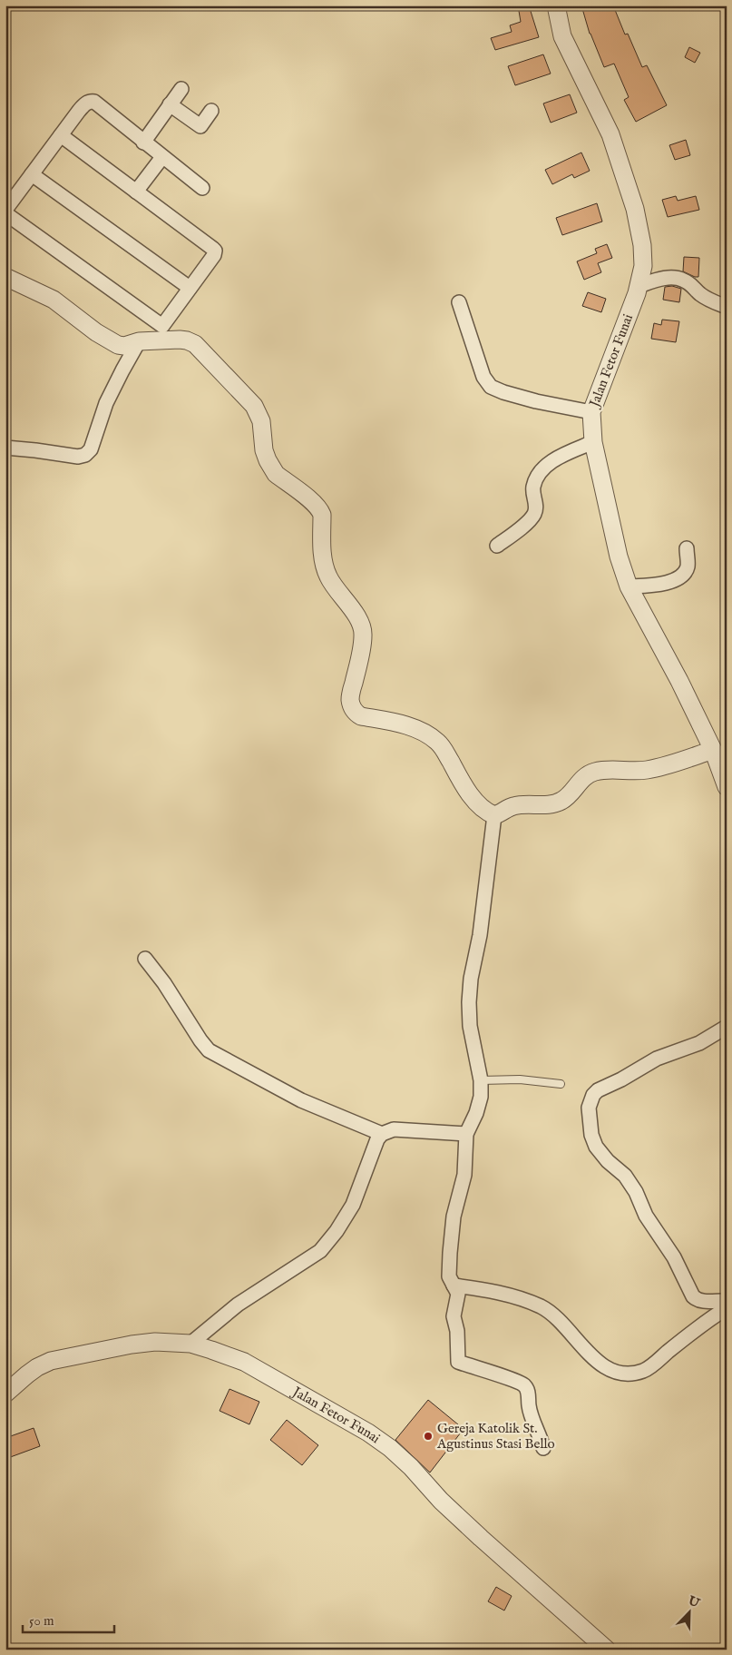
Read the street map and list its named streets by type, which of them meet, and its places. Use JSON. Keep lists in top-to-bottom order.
{
  "streets": {
    "street": ["Jalan Fetor Funai"]
  },
  "places": ["Gereja Katolik St. Agustinus Stasi Bello"],
  "scale_bar": "50 m",
  "north": "top right"
}
